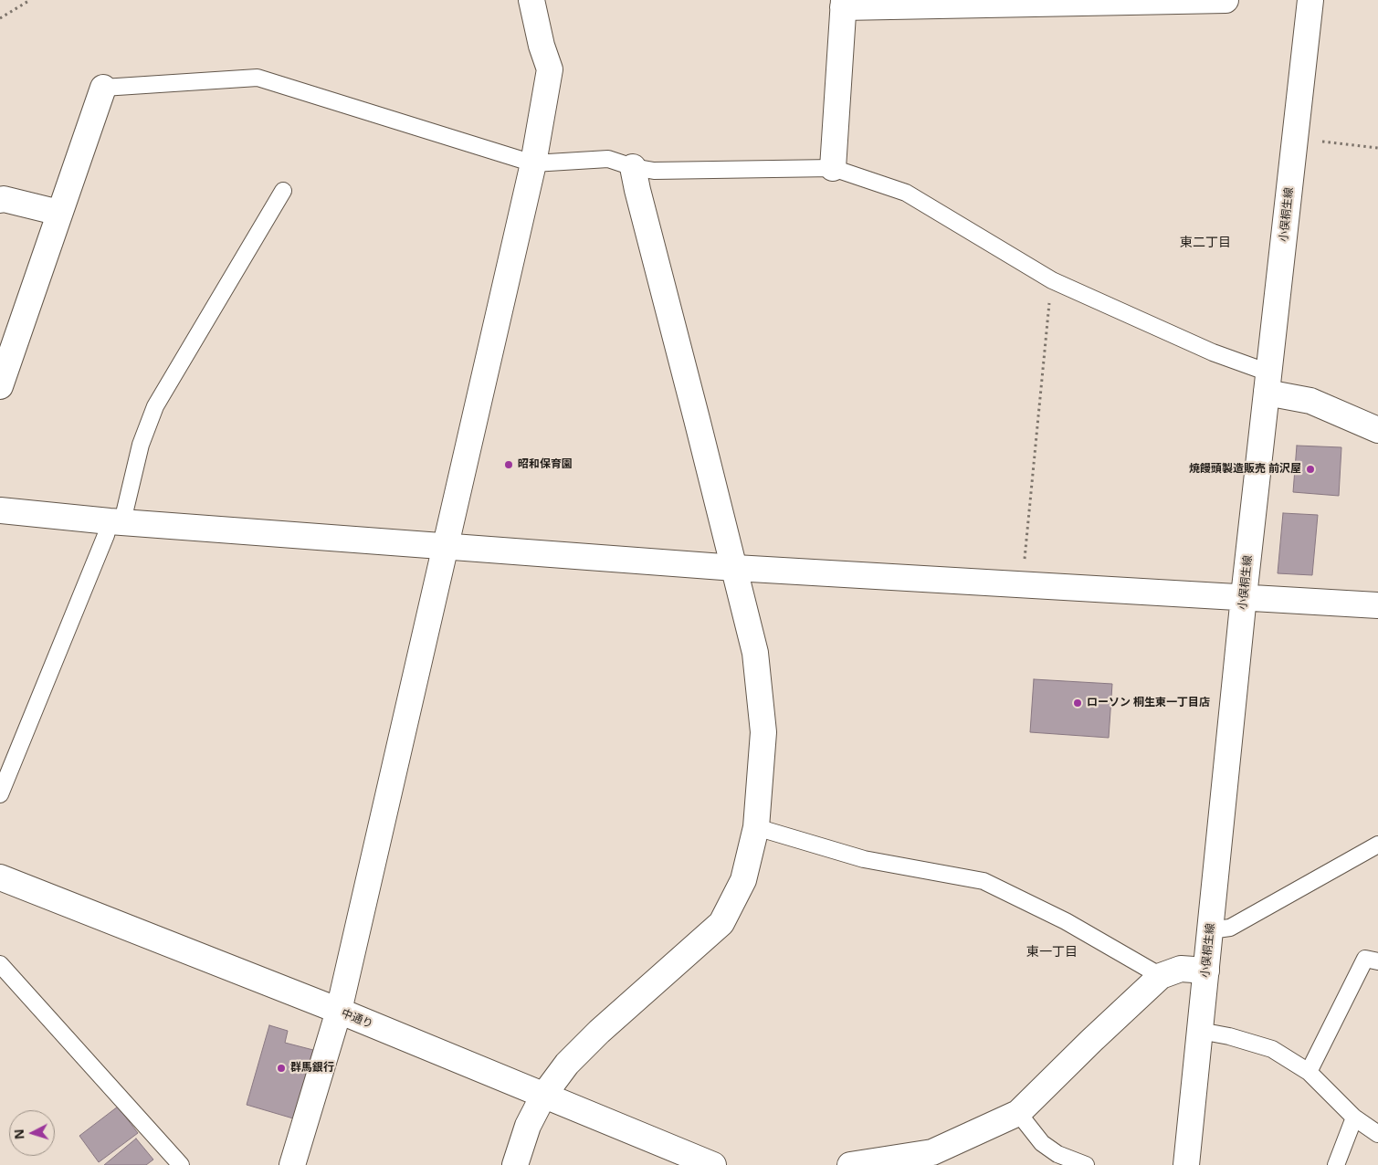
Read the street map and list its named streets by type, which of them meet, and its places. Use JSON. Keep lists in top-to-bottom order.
{
  "streets": {
    "street": ["小俣桐生線", "中通り"]
  },
  "districts": ["東二丁目", "東一丁目"],
  "places": [
    "昭和保育園",
    "焼饅頭製造販売 前沢屋",
    "ローソン 桐生東一丁目店",
    "群馬銀行"
  ],
  "north": "left"
}
